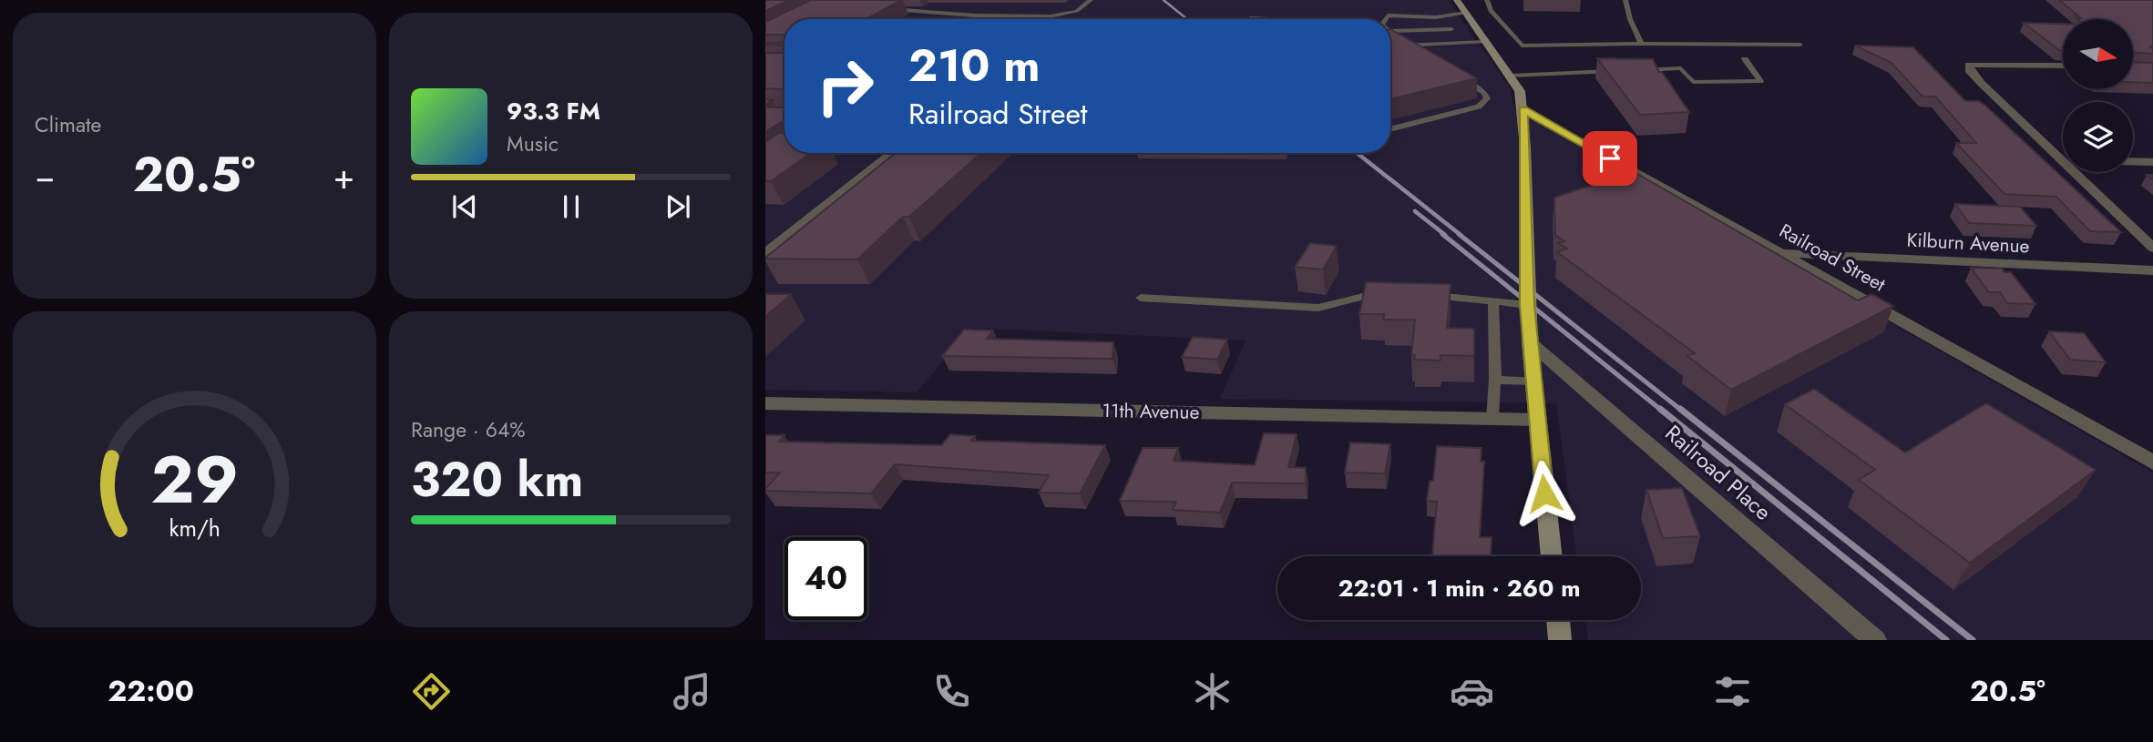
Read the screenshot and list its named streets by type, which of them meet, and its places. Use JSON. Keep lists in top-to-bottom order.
{
  "streets": {
    "street": [
      "Kilburn Avenue",
      "Railroad Street",
      "11th Avenue",
      "Railroad Place"
    ]
  },
  "crossings": [
    ["Kilburn Avenue", "Railroad Street"]
  ],
  "north": "right",
  "page": {
    "tile": [
      "Climate",
      ["Range · 64%", "320 km"]
    ],
    "turn": ["210 m", "Railroad Street"],
    "song": ["93.3 FM", "Music"],
    "heat": ["−", "20.5°", "+"],
    "limit": "40",
    "trip": "22:01 · 1 min · 260 m",
    "tabs": ["22:00", "20.5°"],
    "gauge": ["29", "km/h"]
  }
}
